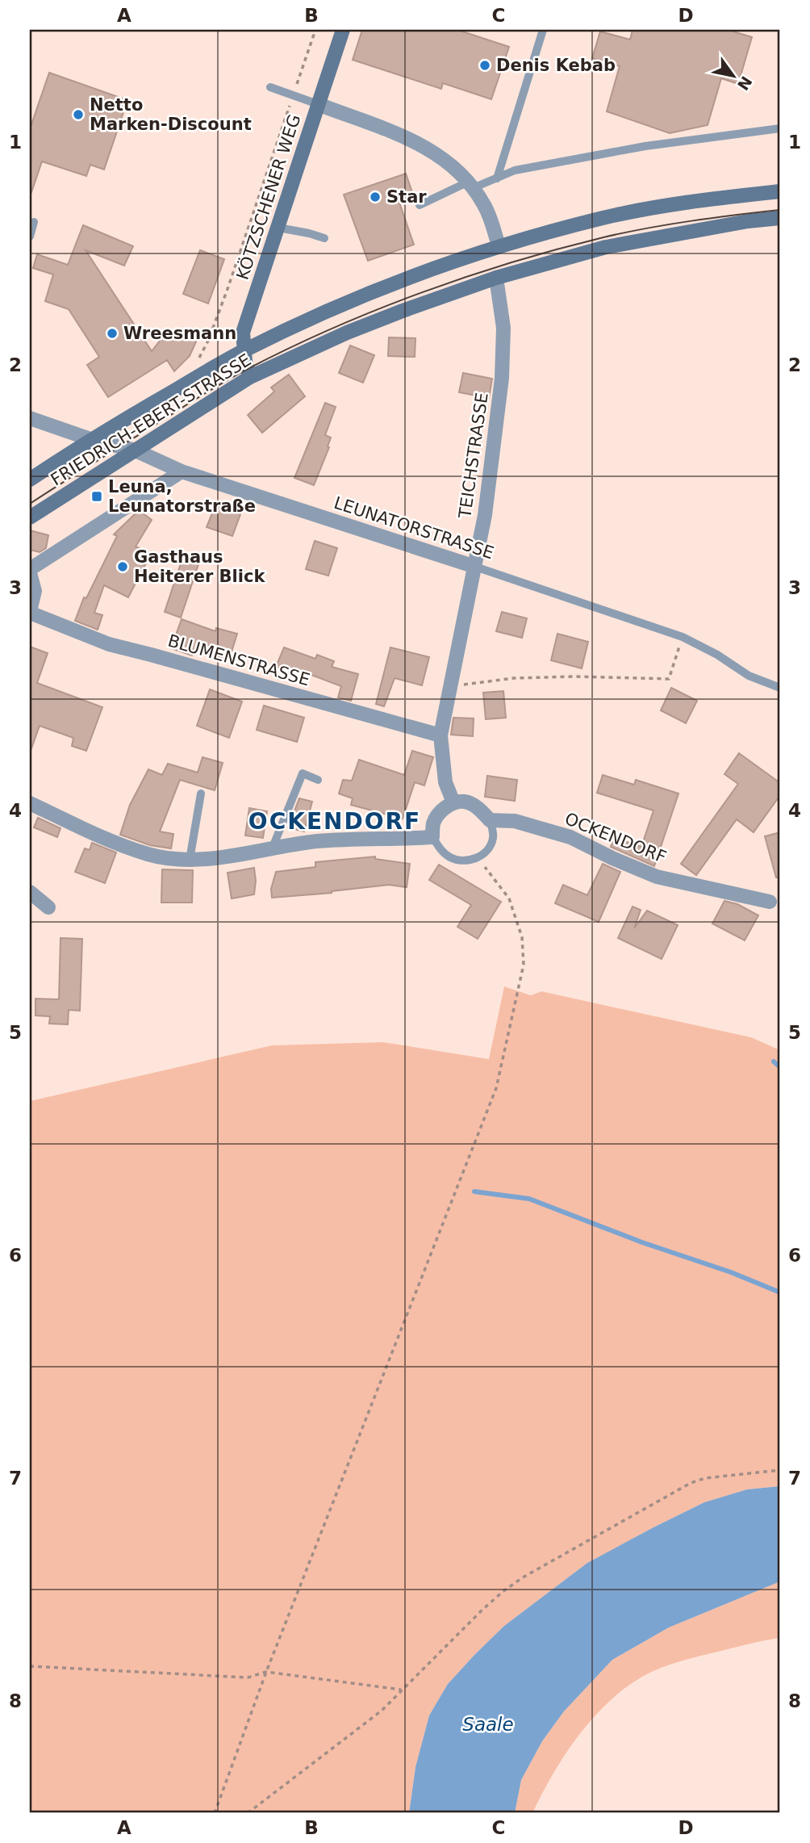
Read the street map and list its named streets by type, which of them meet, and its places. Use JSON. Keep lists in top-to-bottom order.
{
  "streets": {
    "main road": ["KÖTZSCHENER WEG", "FRIEDRICH-EBERT-STRASSE"],
    "street": [
      "TEICHSTRASSE",
      "LEUNATORSTRASSE",
      "BLUMENSTRASSE",
      "OCKENDORF"
    ]
  },
  "crossings": [
    ["KÖTZSCHENER WEG", "FRIEDRICH-EBERT-STRASSE"],
    ["FRIEDRICH-EBERT-STRASSE", "TEICHSTRASSE"],
    ["FRIEDRICH-EBERT-STRASSE", "LEUNATORSTRASSE"],
    ["TEICHSTRASSE", "LEUNATORSTRASSE"],
    ["TEICHSTRASSE", "BLUMENSTRASSE"],
    ["TEICHSTRASSE", "OCKENDORF"]
  ],
  "districts": ["OCKENDORF"],
  "water": ["Saale"],
  "places": {
    "other": [
      "Denis Kebab",
      "Netto Marken-Discount",
      "Star",
      "Wreesmann",
      "Gasthaus Heiterer Blick"
    ],
    "transit": ["Leuna, Leunatorstraße"]
  },
  "north": "bottom right",
  "grid": {
    "columns": [
      "A",
      "B",
      "C",
      "D"
    ],
    "rows": [
      "1",
      "2",
      "3",
      "4",
      "5",
      "6",
      "7",
      "8"
    ]
  }
}
